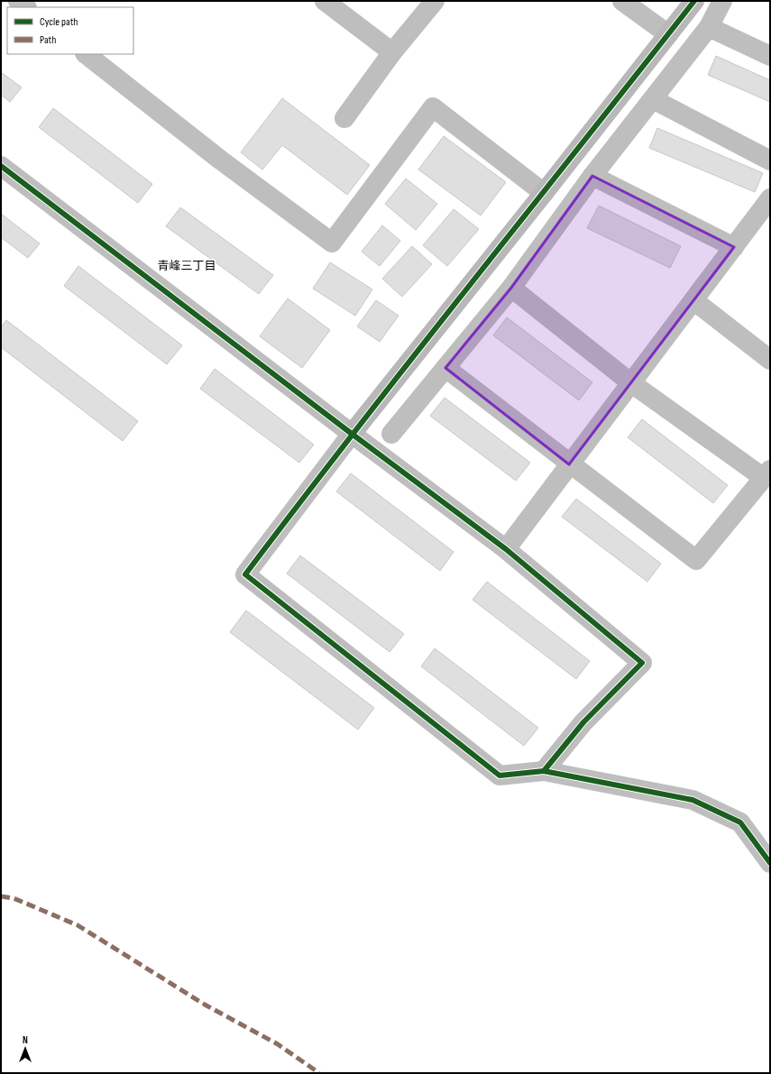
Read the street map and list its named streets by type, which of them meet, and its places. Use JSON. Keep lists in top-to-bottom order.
{
  "districts": ["青峰三丁目"],
  "legend": ["Cycle path", "Path"],
  "north": "top"
}
